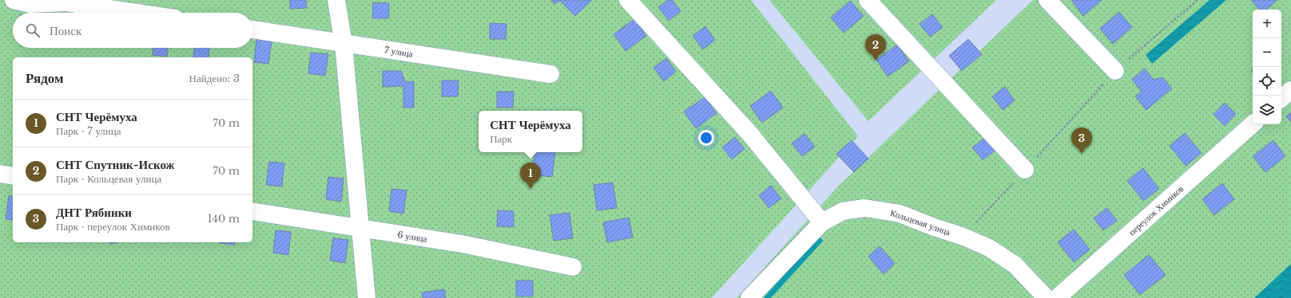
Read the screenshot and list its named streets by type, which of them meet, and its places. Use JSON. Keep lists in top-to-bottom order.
{
  "streets": {
    "street": [
      "7 улица",
      "переулок Химиков",
      "Кольцевая улица",
      "6 улица"
    ]
  },
  "page": {
    "map_buttons": ["+", "−"],
    "search": "Поиск",
    "pins": ["2", "3", "1"],
    "heading": ["Рядом", "Найдено: 3"],
    "list": [
      {
        "mark": "1",
        "name": "СНТ Черёмуха",
        "note": "Парк · 7 улица",
        "value": "70 m"
      },
      {
        "mark": "2",
        "name": "СНТ Спутник-Искож",
        "note": "Парк · Кольцевая улица",
        "value": "70 m"
      },
      {
        "mark": "3",
        "name": "ДНТ Рябинки",
        "note": "Парк · переулок Химиков",
        "value": "140 m"
      }
    ],
    "popup": ["СНТ Черёмуха", "Парк"]
  }
}
